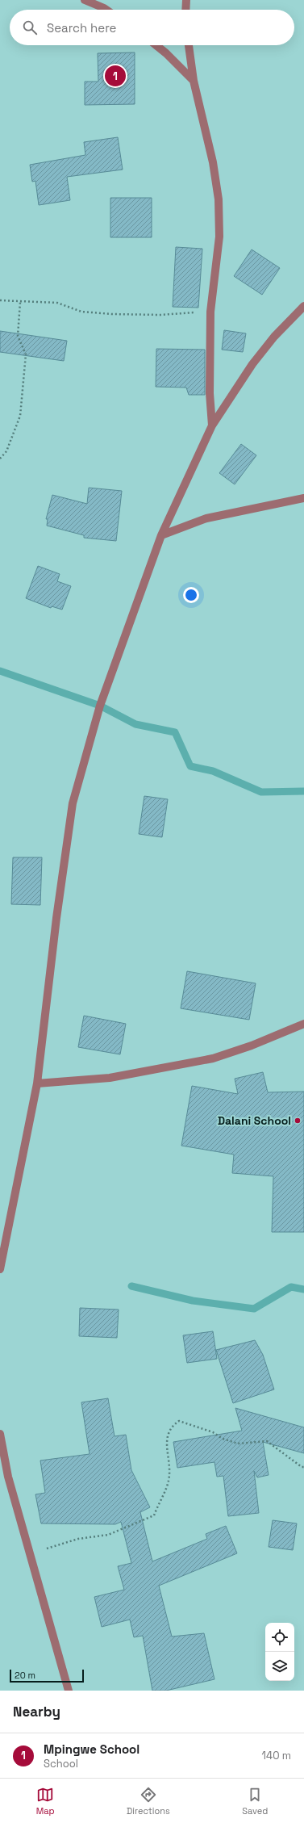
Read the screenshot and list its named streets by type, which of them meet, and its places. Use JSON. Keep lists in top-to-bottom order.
{
  "places": ["Dalani School"],
  "scale_bar": "20 m",
  "page": {
    "search": "Search here",
    "pins": "1",
    "scale": "20 m",
    "heading": "Nearby",
    "list": [
      {
        "mark": "1",
        "name": "Mpingwe School",
        "note": "School",
        "value": "140 m"
      }
    ],
    "nav": ["Map", "Directions", "Saved"]
  }
}
